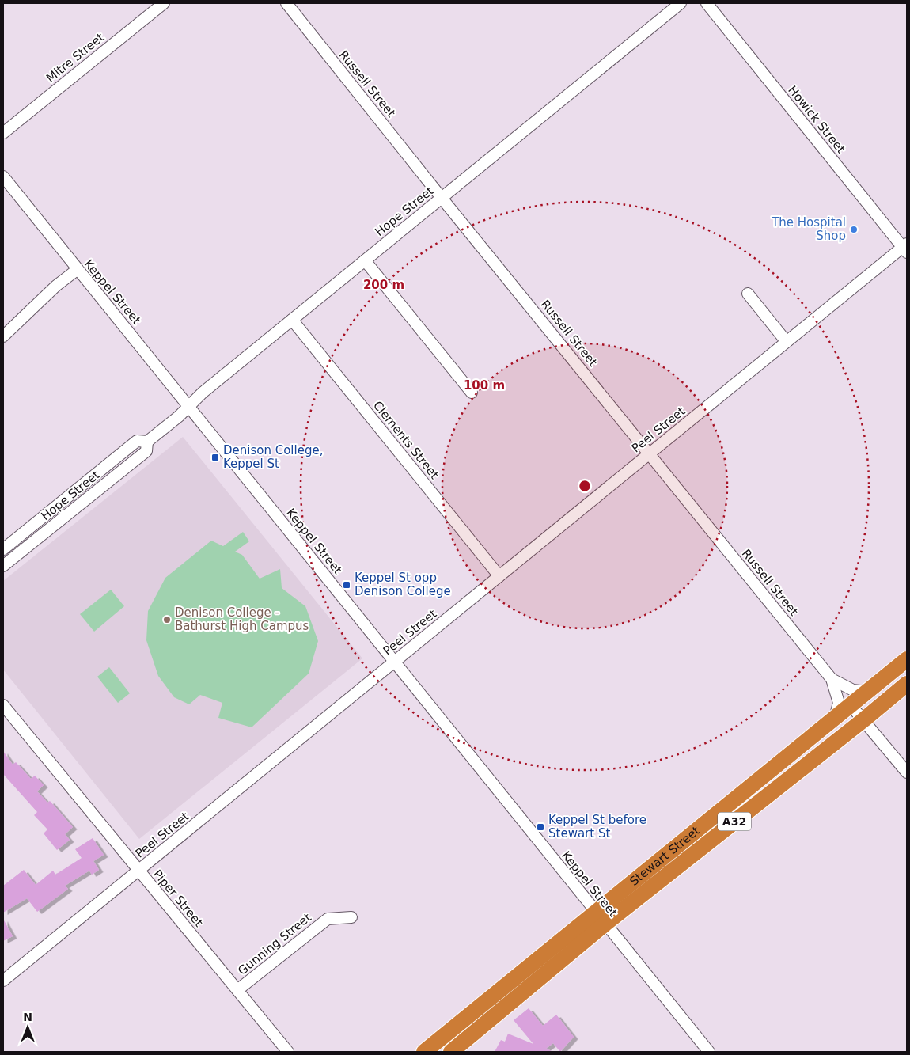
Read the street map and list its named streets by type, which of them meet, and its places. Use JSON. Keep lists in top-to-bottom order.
{
  "streets": {
    "highway": ["A32", "Stewart Street"],
    "street": [
      "Mitre Street",
      "Russell Street",
      "Howick Street",
      "Hope Street",
      "Keppel Street",
      "Peel Street",
      "Clements Street",
      "Piper Street",
      "Gunning Street"
    ]
  },
  "crossings": [
    ["Russell Street", "Hope Street"],
    ["Russell Street", "Peel Street"],
    ["Russell Street", "Stewart Street"],
    ["Howick Street", "Peel Street"],
    ["Hope Street", "Keppel Street"],
    ["Hope Street", "Clements Street"],
    ["Keppel Street", "Peel Street"],
    ["Keppel Street", "Stewart Street"],
    ["Peel Street", "Clements Street"],
    ["Peel Street", "Piper Street"],
    ["Piper Street", "Gunning Street"]
  ],
  "places": {
    "other": ["The Hospital Shop", "Denison College - Bathurst High Campus"],
    "transit": ["Denison College, Keppel St", "Keppel St opp Denison College", "Keppel St before Stewart St"]
  },
  "north": "top",
  "rings": ["200 m", "100 m"]
}
